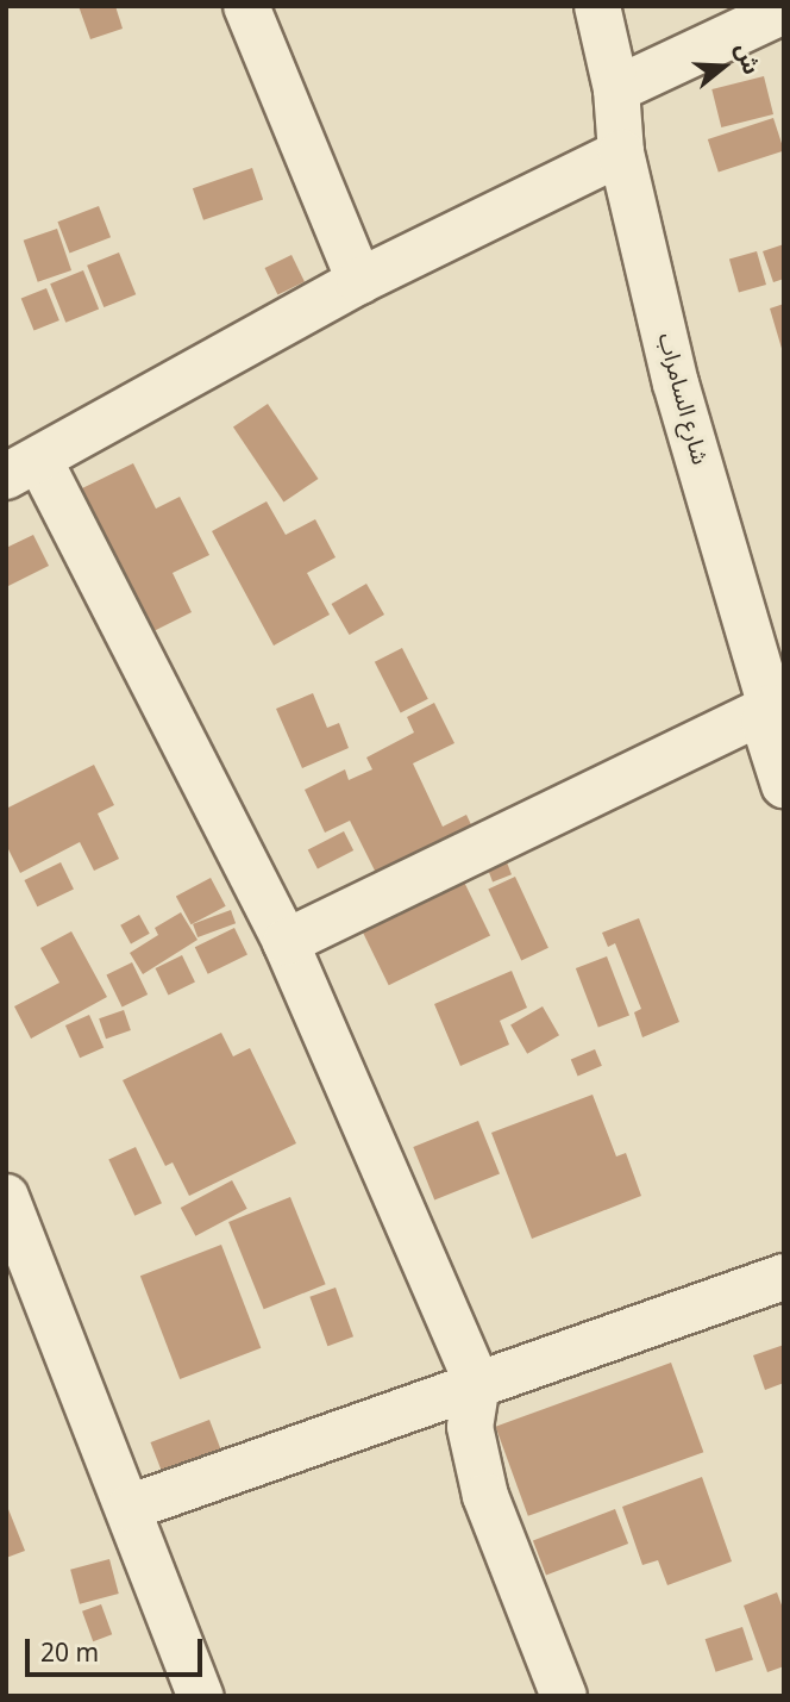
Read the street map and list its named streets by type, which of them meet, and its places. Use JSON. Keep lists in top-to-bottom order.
{
  "streets": {
    "street": ["شارع السامراب"]
  },
  "scale_bar": "20 m",
  "north": "right"
}
